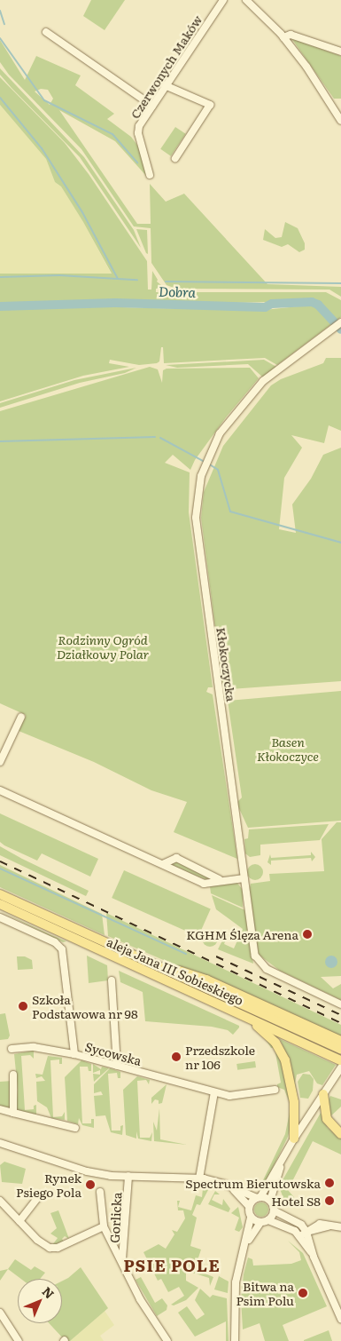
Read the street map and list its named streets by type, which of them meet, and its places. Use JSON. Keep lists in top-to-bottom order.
{
  "streets": {
    "main road": ["aleja Jana III Sobieskiego"],
    "street": [
      "Czerwonych Maków",
      "Kłokoczycka",
      "Sycowska",
      "Gorlicka"
    ]
  },
  "districts": ["PSIE POLE"],
  "water": ["Dobra"],
  "parks": ["Rodzinny Ogród Działkowy Polar", "Basen Kłokoczyce"],
  "places": [
    "KGHM Ślęza Arena",
    "Szkoła Podstawowa nr 98",
    "Przedszkole nr 106",
    "Spectrum Bierutowska",
    "Rynek Psiego Pola",
    "Hotel S8",
    "Bitwa na Psim Polu"
  ],
  "north": "top right"
}
